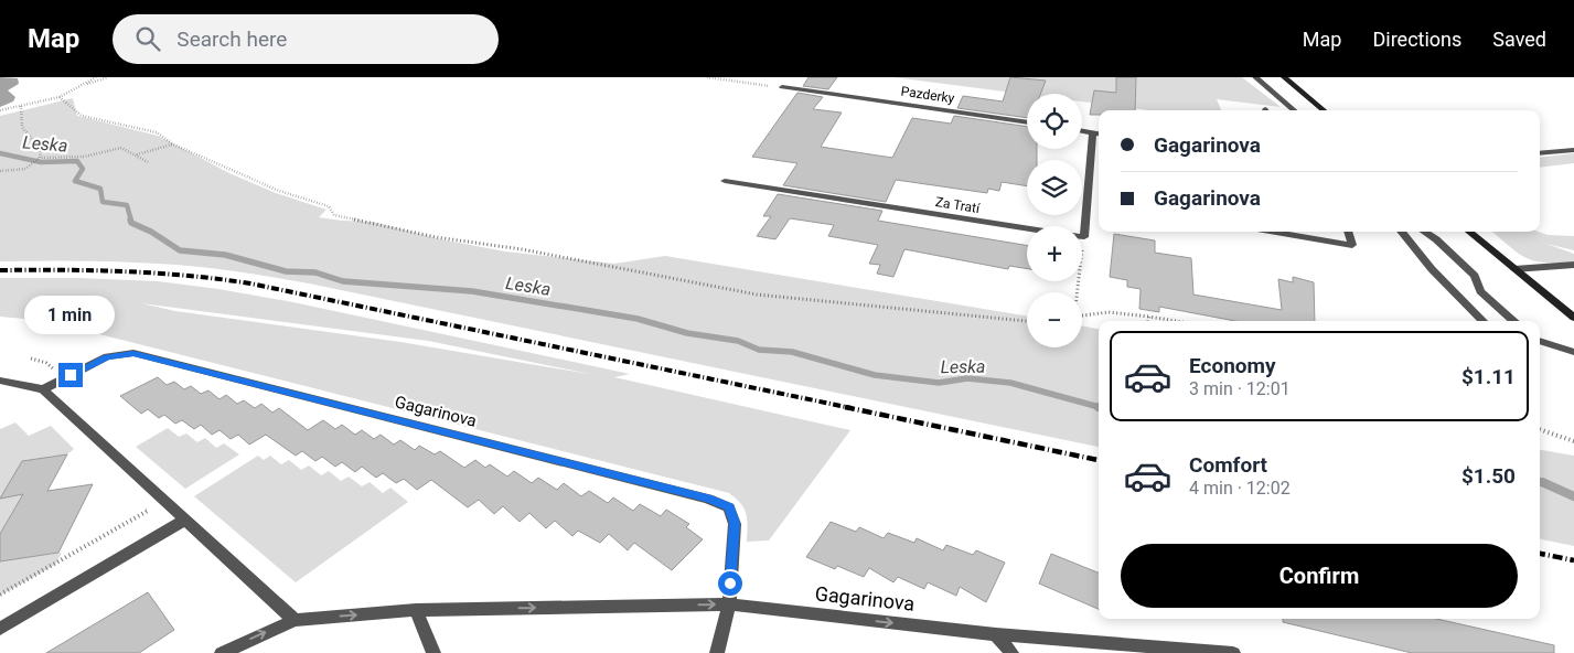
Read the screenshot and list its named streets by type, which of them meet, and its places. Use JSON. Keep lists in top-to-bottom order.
{
  "streets": {
    "street": ["Pazderky", "Za Tratí", "Gagarinova"]
  },
  "one_way": ["Gagarinova"],
  "water": ["Leska"],
  "page": {
    "header": "Map",
    "search": "Search here",
    "nav": ["Map", "Directions", "Saved"],
    "map_buttons": ["+", "−"],
    "banner": ["Gagarinova", "Gagarinova"],
    "bubble": "1 min",
    "list": [
      {
        "name": "Economy",
        "note": "3 min · 12:01",
        "value": "$1.11"
      },
      {
        "name": "Comfort",
        "note": "4 min · 12:02",
        "value": "$1.50"
      }
    ],
    "buttons": "Confirm"
  }
}
